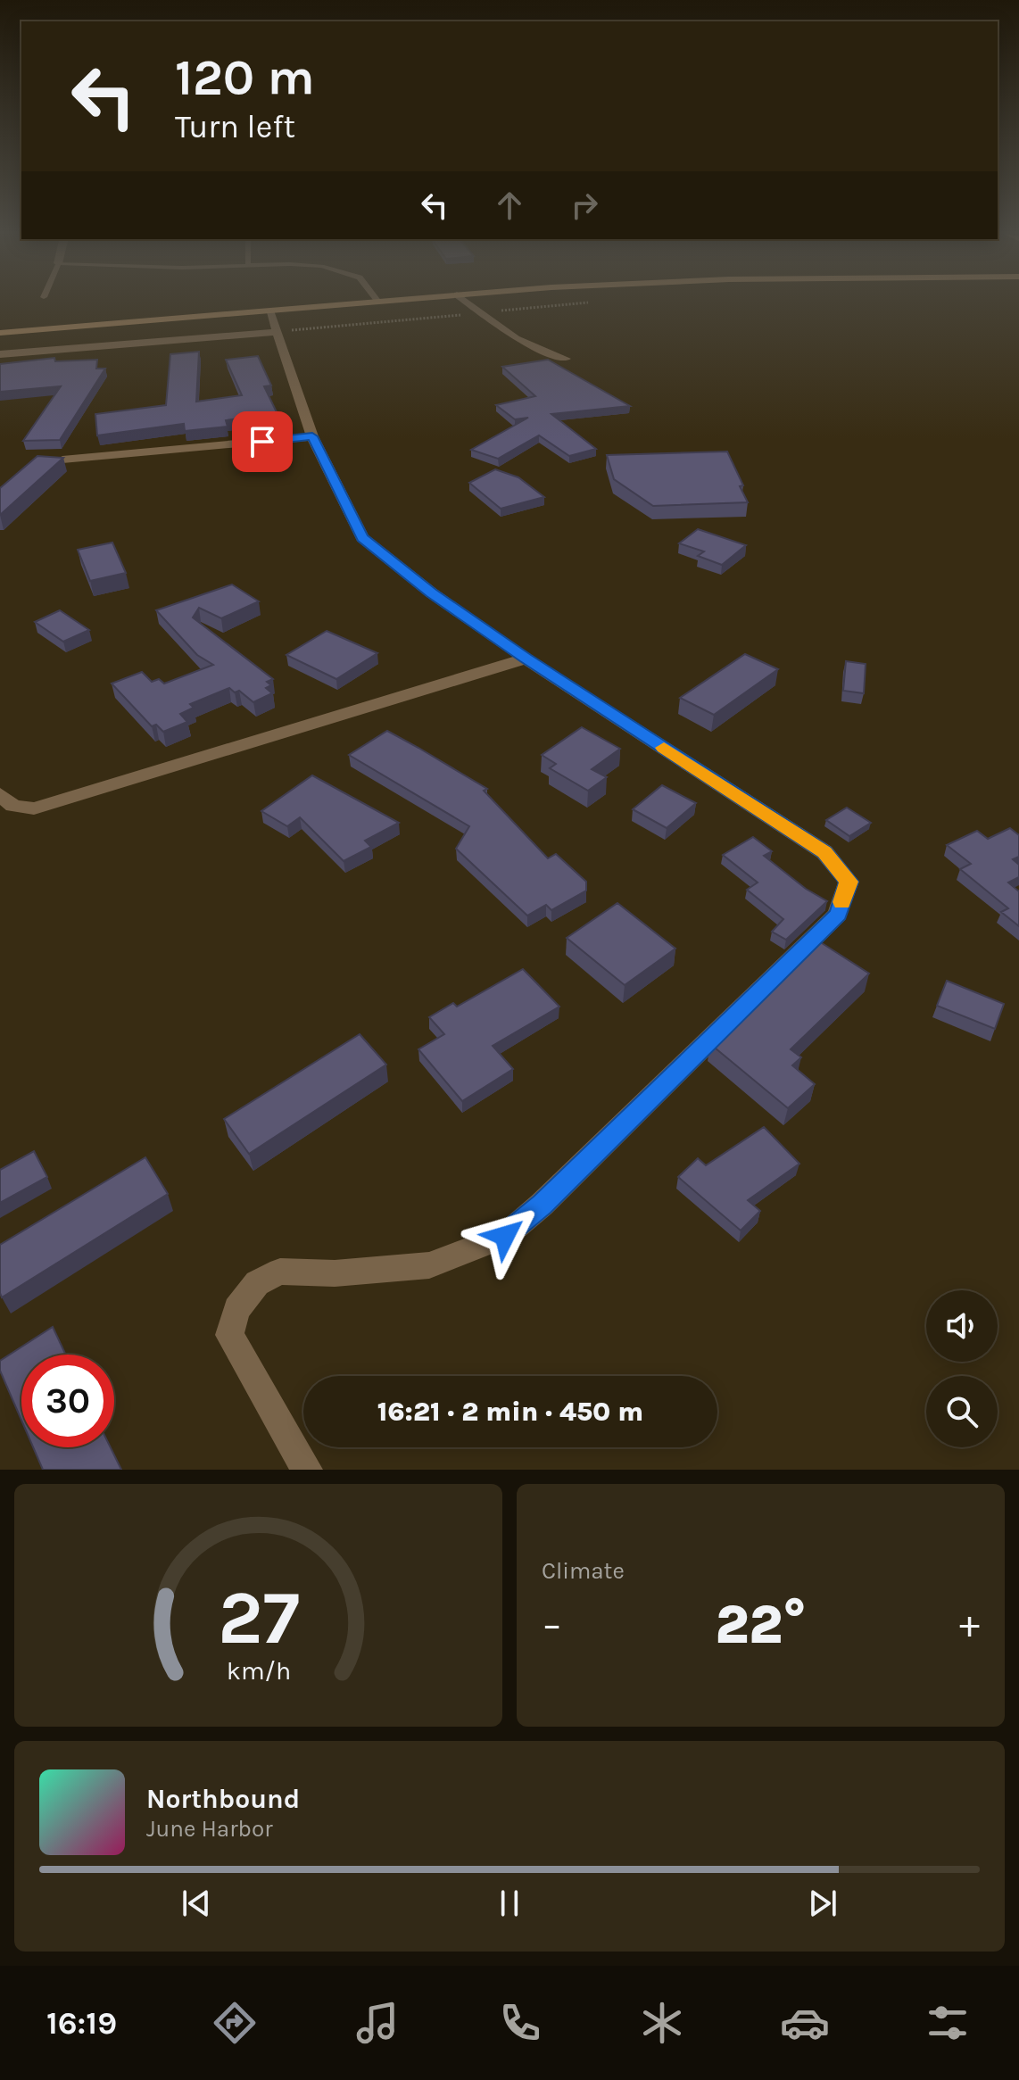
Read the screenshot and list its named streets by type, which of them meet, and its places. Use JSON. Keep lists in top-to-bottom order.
{
  "page": {
    "turn": ["120 m", "Turn left"],
    "limit": "30",
    "trip": "16:21 · 2 min · 450 m",
    "tile": "Climate",
    "heat": ["−", "22°", "+"],
    "song": ["Northbound", "June Harbor"],
    "tabs": "16:19",
    "gauge": ["27", "km/h"]
  }
}
